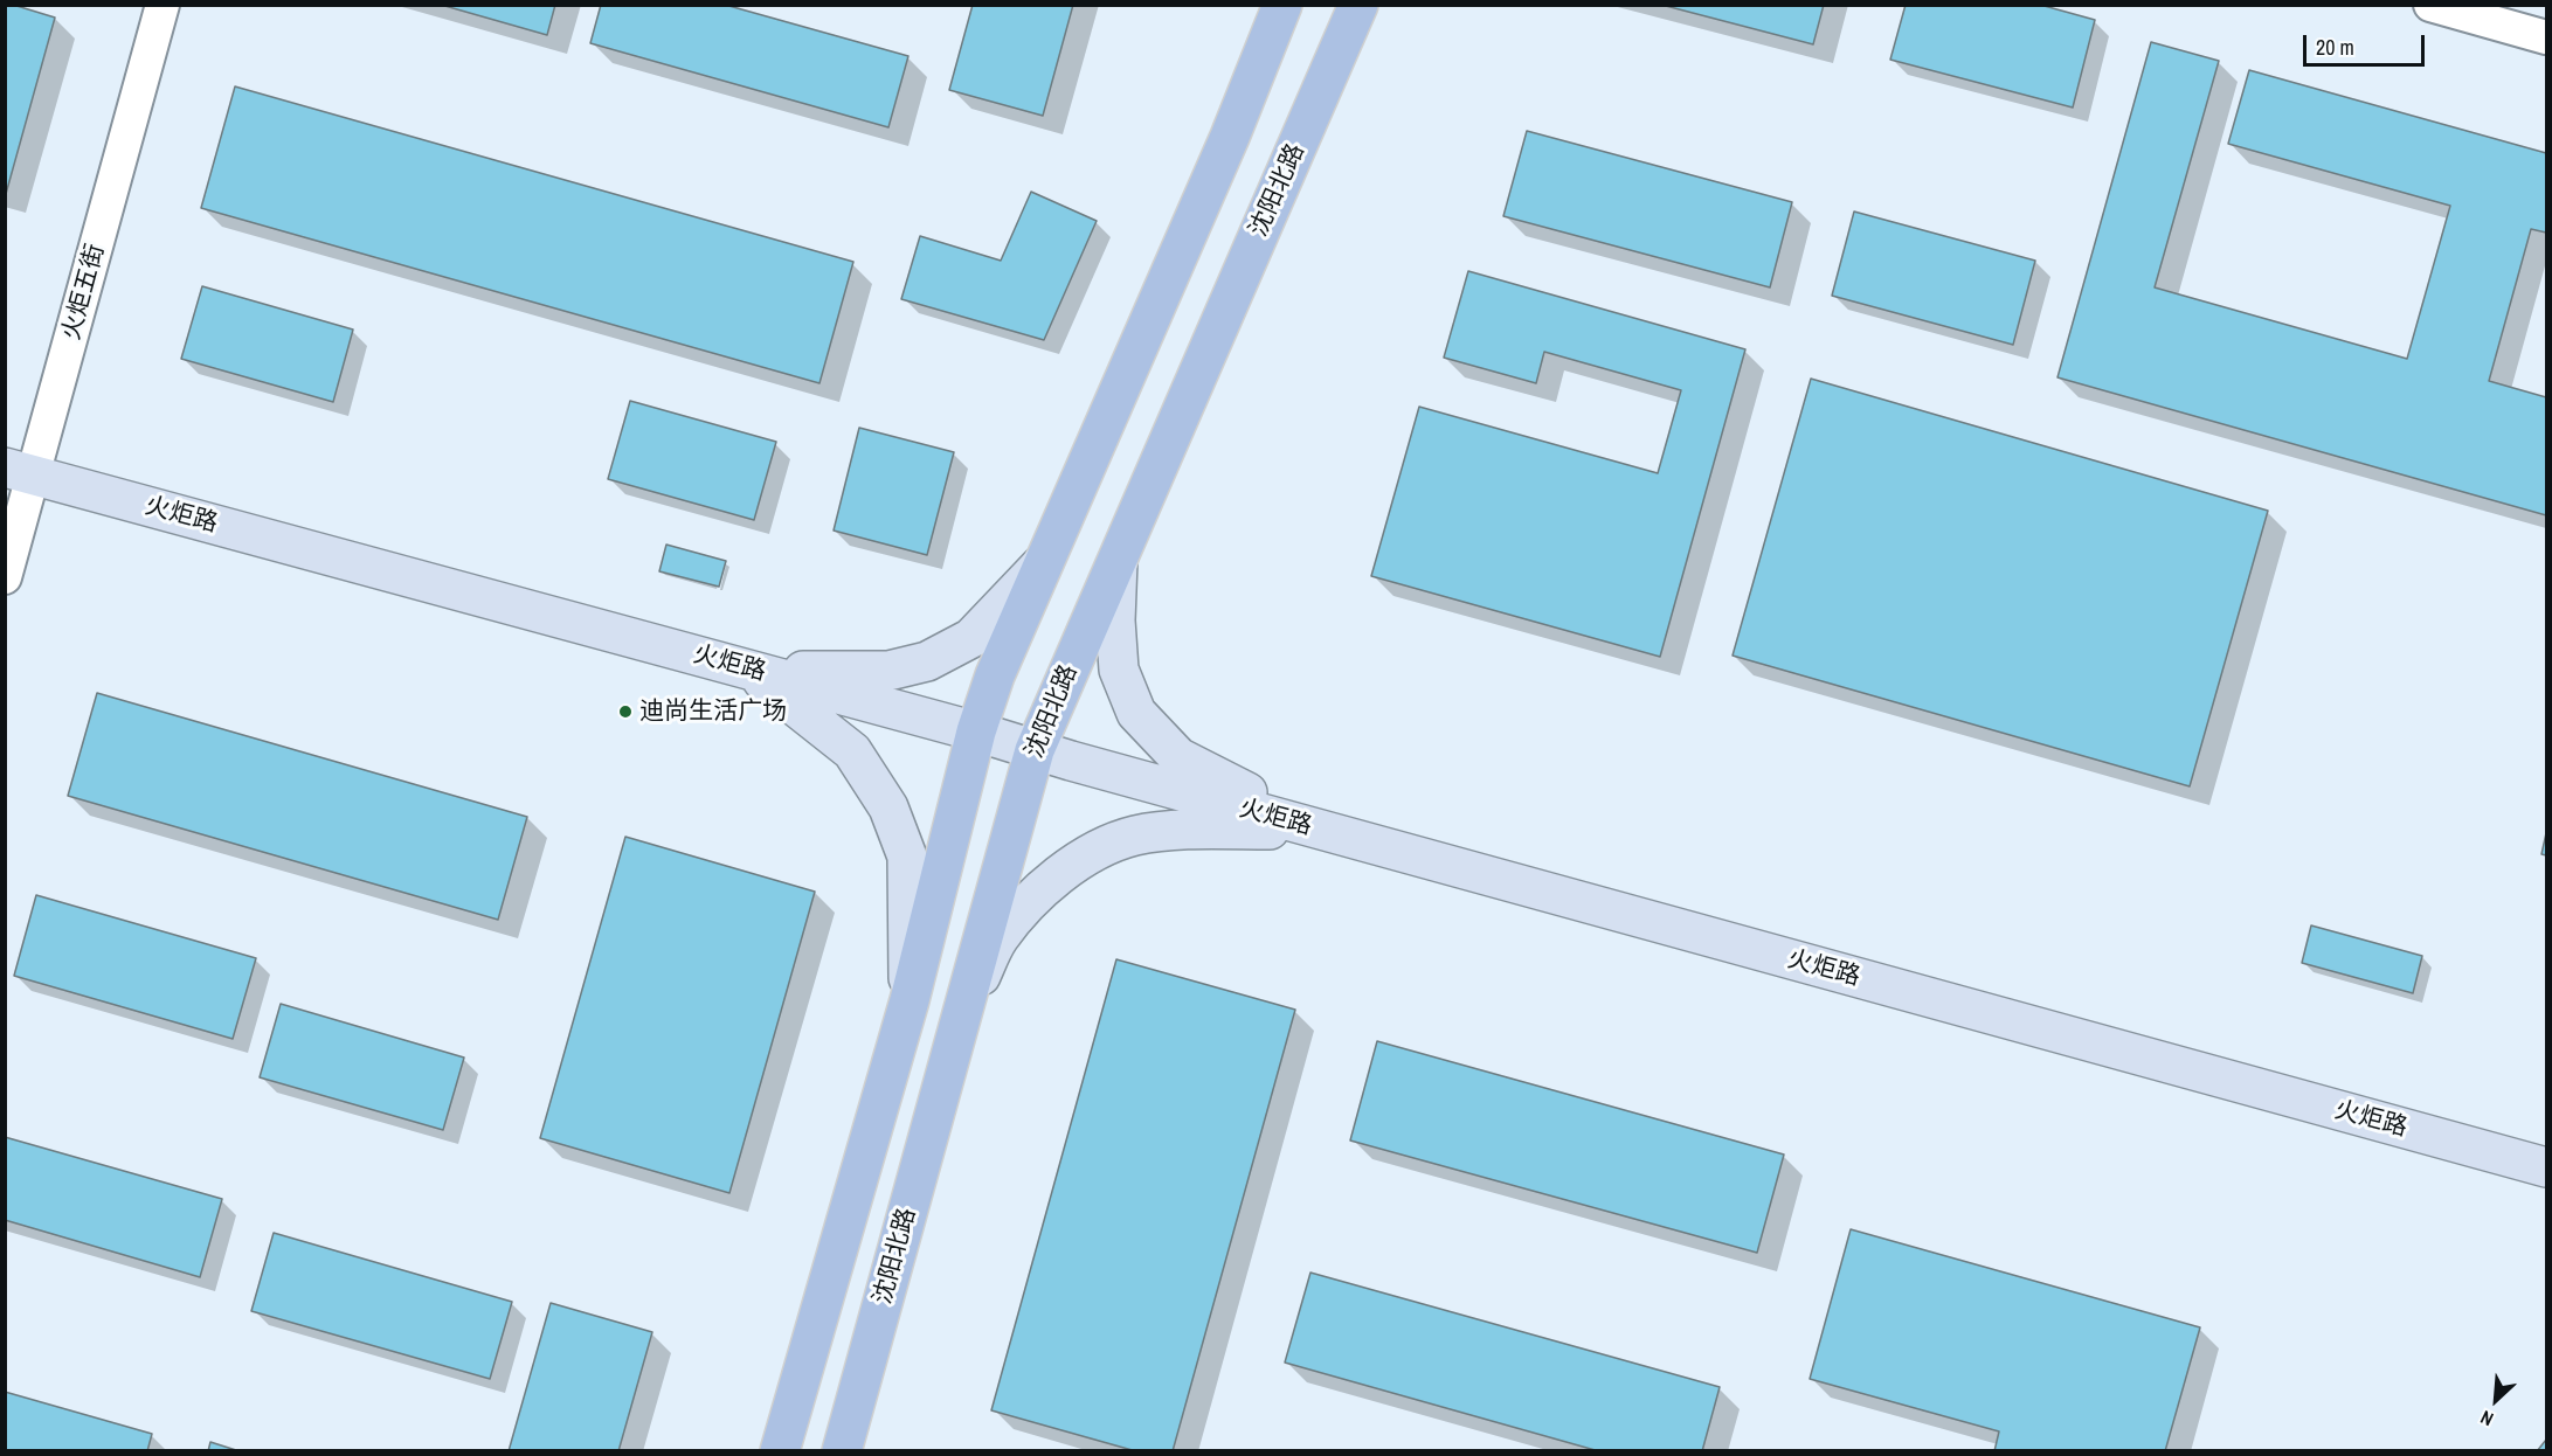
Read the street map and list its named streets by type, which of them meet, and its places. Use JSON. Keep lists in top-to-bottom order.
{
  "streets": {
    "main road": ["沈阳北路", "火炬路"],
    "street": ["火炬五街"]
  },
  "crossings": [
    ["沈阳北路", "火炬路"],
    ["火炬五街", "火炬路"]
  ],
  "places": ["迪尚生活广场"],
  "scale_bar": "20 m",
  "north": "bottom left"
}
